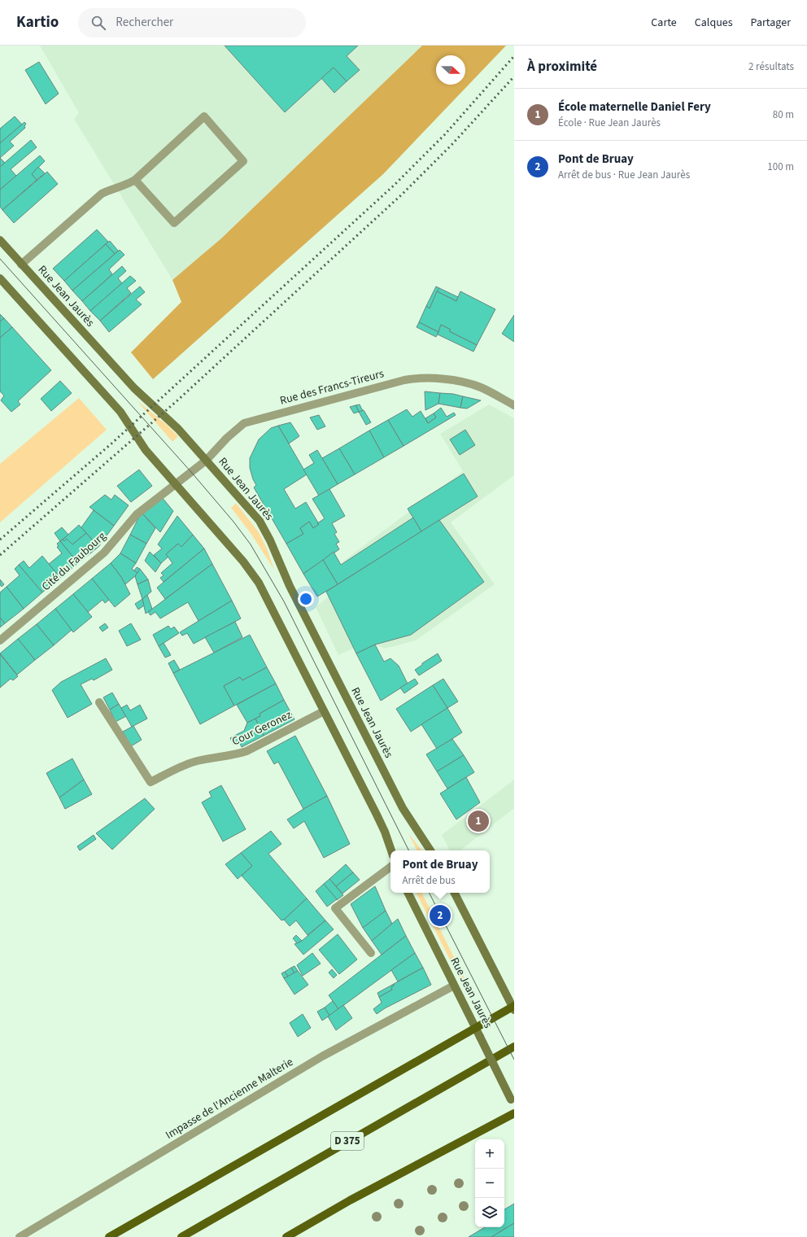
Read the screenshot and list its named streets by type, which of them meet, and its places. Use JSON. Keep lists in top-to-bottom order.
{
  "streets": {
    "main road": ["Rue Jean Jaurès", "D 375"],
    "street": [
      "Rue des Francs-Tireurs",
      "Cité du Faubourg",
      "Cour Geronez",
      "Impasse de l'Ancienne Malterie"
    ]
  },
  "crossings": [
    ["Rue Jean Jaurès", "Rue des Francs-Tireurs"],
    ["Rue Jean Jaurès", "Impasse de l'Ancienne Malterie"],
    ["Rue des Francs-Tireurs", "Cité du Faubourg"]
  ],
  "north": "right",
  "page": {
    "header": "Kartio",
    "search": "Rechercher",
    "nav": ["Carte", "Calques", "Partager"],
    "heading": ["À proximité", "2 résultats"],
    "list": [
      {
        "mark": "1",
        "name": "École maternelle Daniel Fery",
        "note": "École · Rue Jean Jaurès",
        "value": "80 m"
      },
      {
        "mark": "2",
        "name": "Pont de Bruay",
        "note": "Arrêt de bus · Rue Jean Jaurès",
        "value": "100 m"
      }
    ],
    "pins": ["1", "2"],
    "popup": ["Pont de Bruay", "Arrêt de bus"],
    "map_buttons": ["+", "−"]
  }
}
